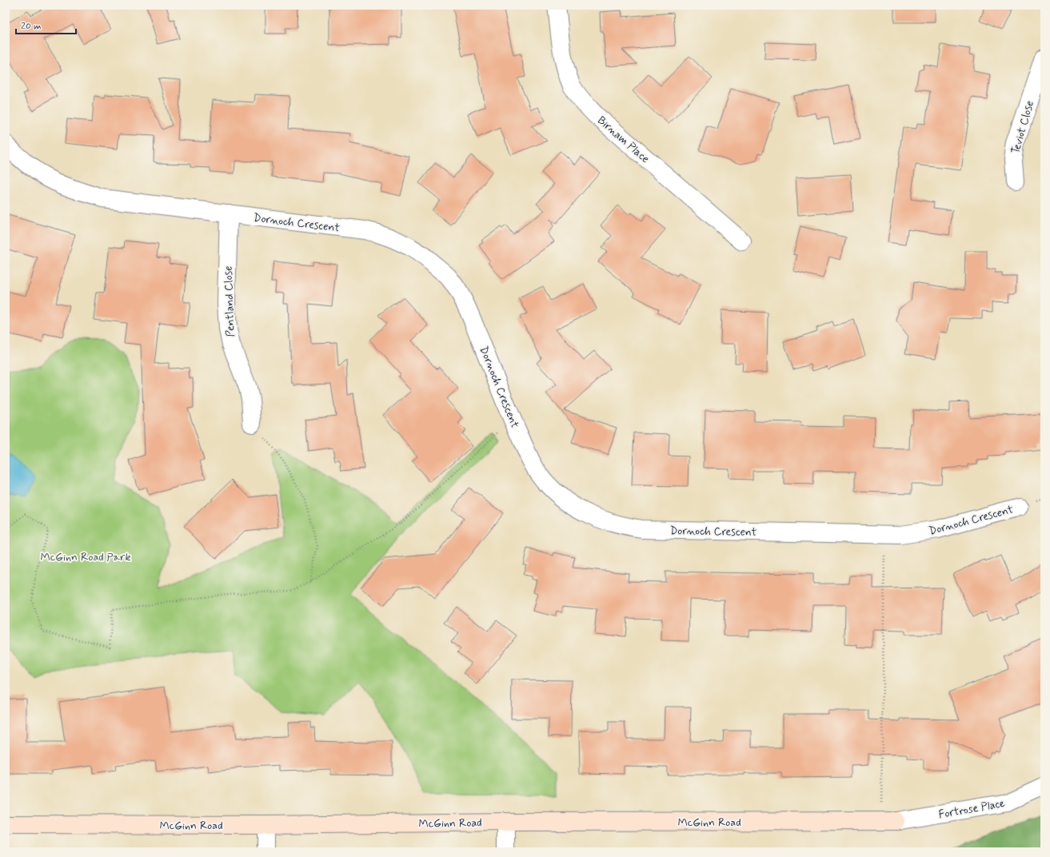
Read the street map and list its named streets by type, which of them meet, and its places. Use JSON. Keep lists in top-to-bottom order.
{
  "streets": {
    "street": [
      "Teviot Close",
      "Birnam Place",
      "Dornoch Crescent",
      "Pentland Close",
      "Fortrose Place",
      "McGinn Road"
    ]
  },
  "crossings": [
    ["Dornoch Crescent", "Pentland Close"],
    ["Fortrose Place", "McGinn Road"]
  ],
  "parks": ["McGinn Road Park"],
  "scale_bar": "20 m"
}
